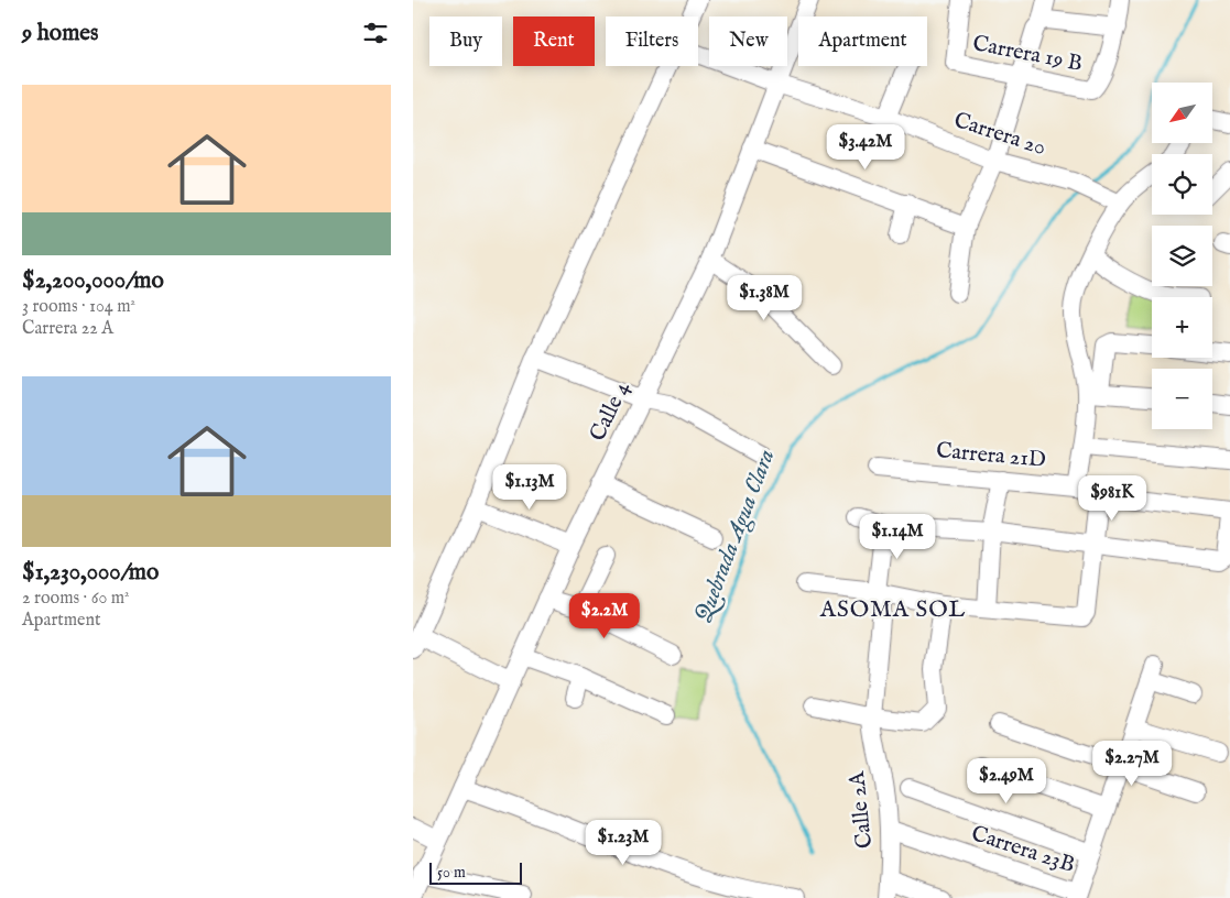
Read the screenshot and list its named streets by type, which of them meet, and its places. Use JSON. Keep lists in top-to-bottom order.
{
  "streets": {
    "street": [
      "Carrera 19 B",
      "Carrera 20",
      "Calle 4",
      "Carrera 21D",
      "Calle 2A",
      "Carrera 23B"
    ]
  },
  "crossings": [
    ["Carrera 20", "Calle 4"],
    ["Calle 2A", "Carrera 23B"]
  ],
  "districts": ["ASOMA SOL"],
  "water": ["Quebrada Agua Clara"],
  "scale_bar": "50 m",
  "north": "bottom left",
  "page": {
    "heading": "9 homes",
    "chip": [
      "Buy",
      "Rent",
      "Filters",
      "New",
      "Apartment"
    ],
    "list": [
      {
        "name": "$2,200,000/mo",
        "note": "3 rooms · 104 m² · Carrera 22 A"
      },
      {
        "name": "$1,230,000/mo",
        "note": "2 rooms · 60 m² · Apartment"
      }
    ],
    "map_buttons": ["+", "−"],
    "price": [
      "$3.42M",
      "$1.38M",
      "$1.13M",
      "$981K",
      "$1.14M",
      "$2.2M",
      "$2.27M",
      "$2.49M",
      "$1.23M"
    ],
    "scale": "50 m"
  }
}
